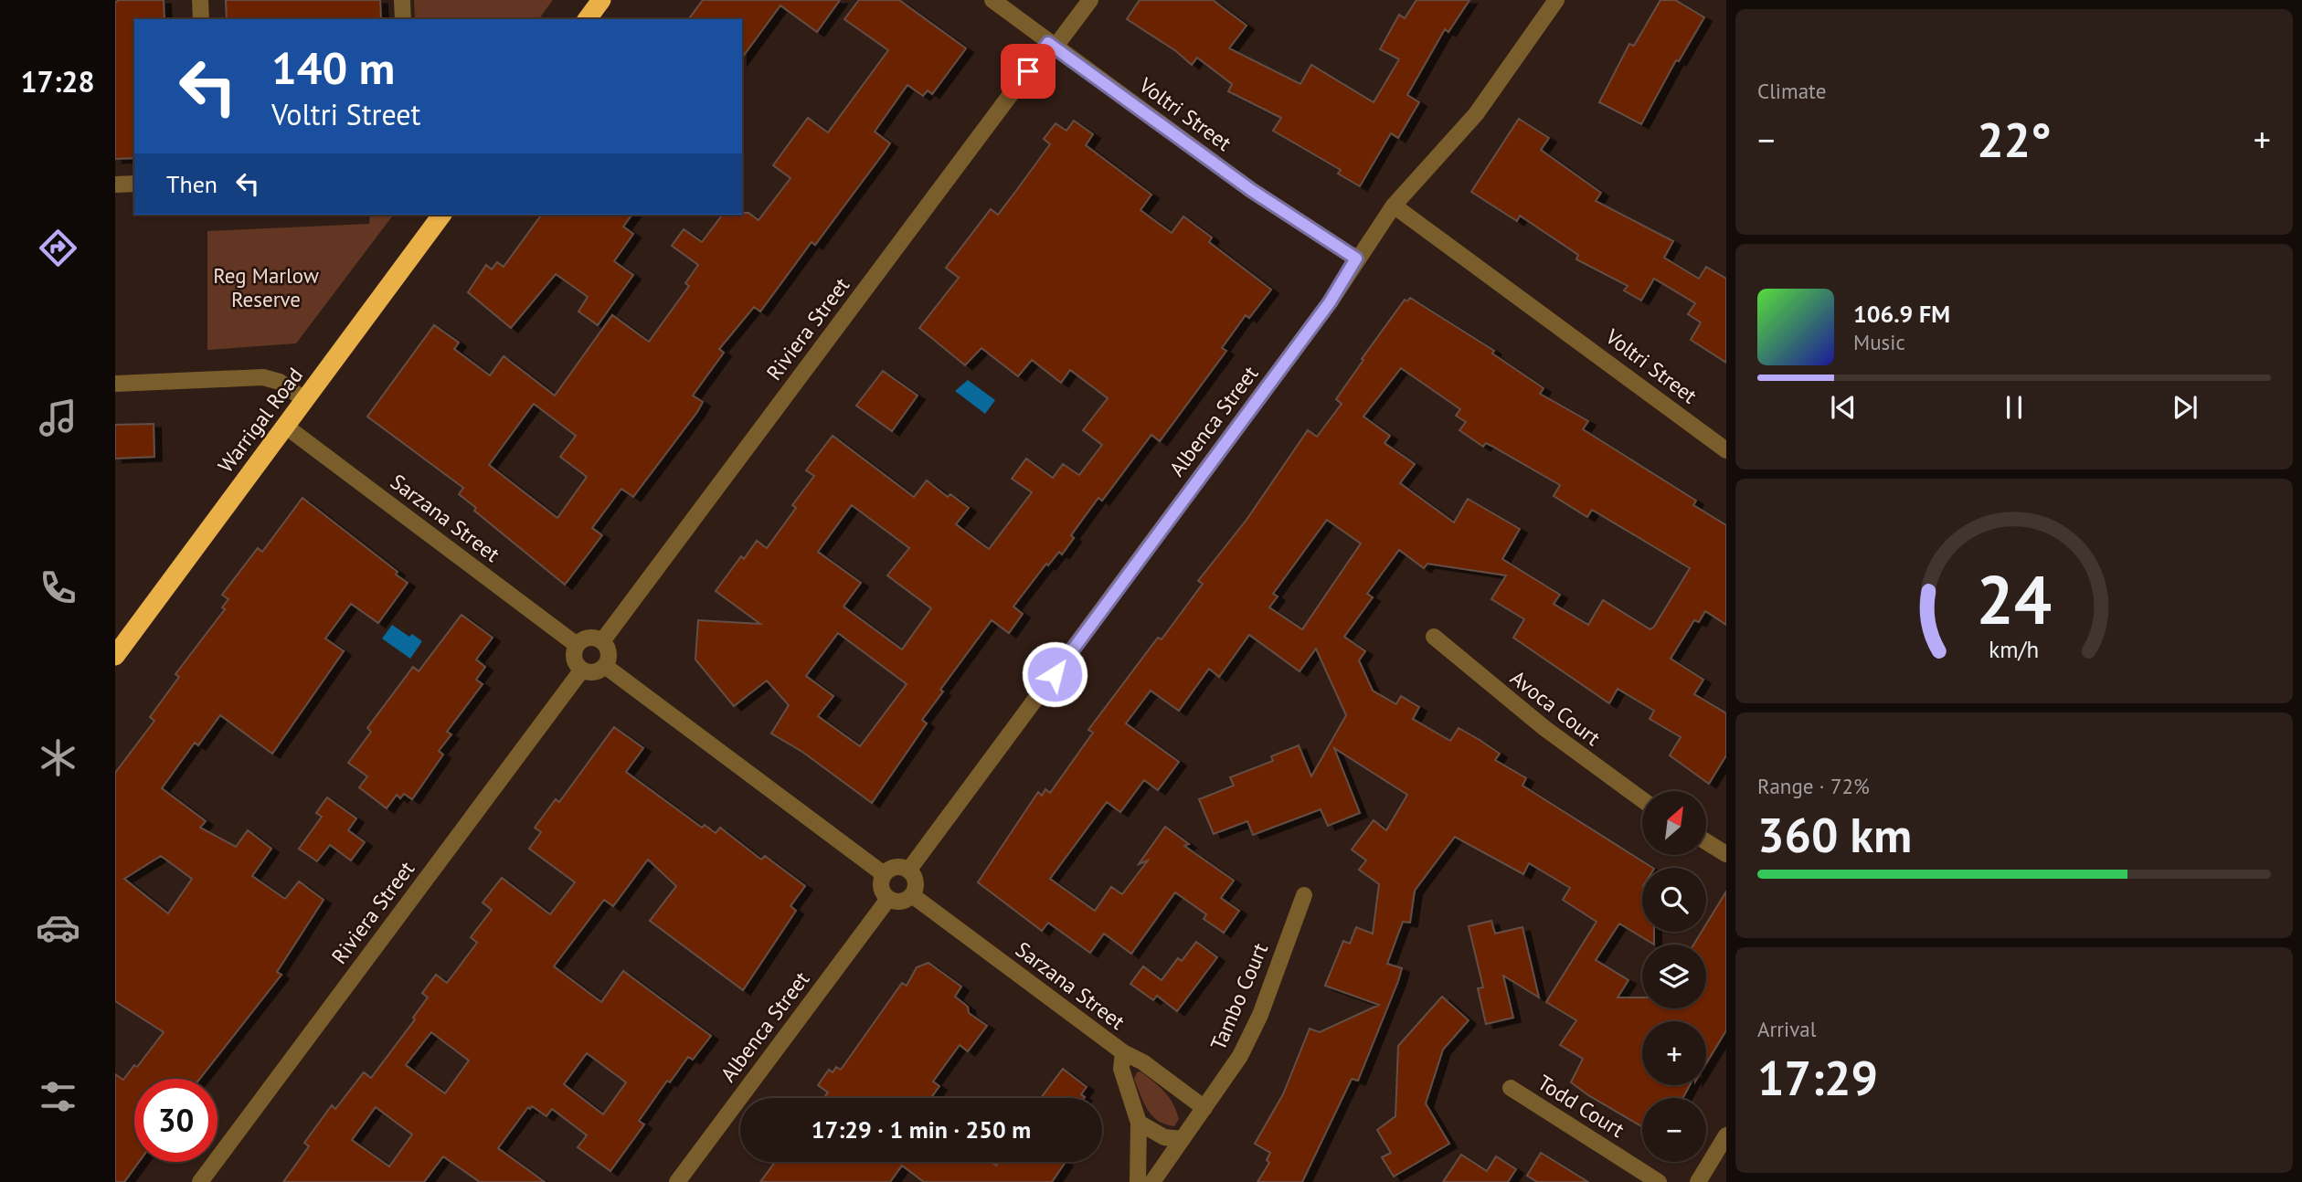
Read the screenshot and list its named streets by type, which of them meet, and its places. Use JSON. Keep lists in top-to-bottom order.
{
  "streets": {
    "highway": ["Warrigal Road"],
    "street": [
      "Voltri Street",
      "Riviera Street",
      "Albenca Street",
      "Sarzana Street",
      "Avoca Court",
      "Tambo Court",
      "Todd Court"
    ]
  },
  "crossings": [
    ["Voltri Street", "Riviera Street"],
    ["Voltri Street", "Albenca Street"],
    ["Riviera Street", "Sarzana Street"],
    ["Warrigal Road", "Sarzana Street"],
    ["Albenca Street", "Sarzana Street"],
    ["Sarzana Street", "Tambo Court"]
  ],
  "parks": ["Reg Marlow Reserve"],
  "north": "top right",
  "page": {
    "tabs": "17:28",
    "tile": [
      "Climate",
      ["Range · 72%", "360 km"],
      ["Arrival", "17:29"]
    ],
    "turn": ["140 m", "Voltri Street"],
    "heat": ["−", "22°", "+"],
    "then": "Then",
    "song": ["106.9 FM", "Music"],
    "map_buttons": ["+", "−"],
    "limit": "30",
    "trip": "17:29 · 1 min · 250 m",
    "gauge": ["24", "km/h"]
  }
}
